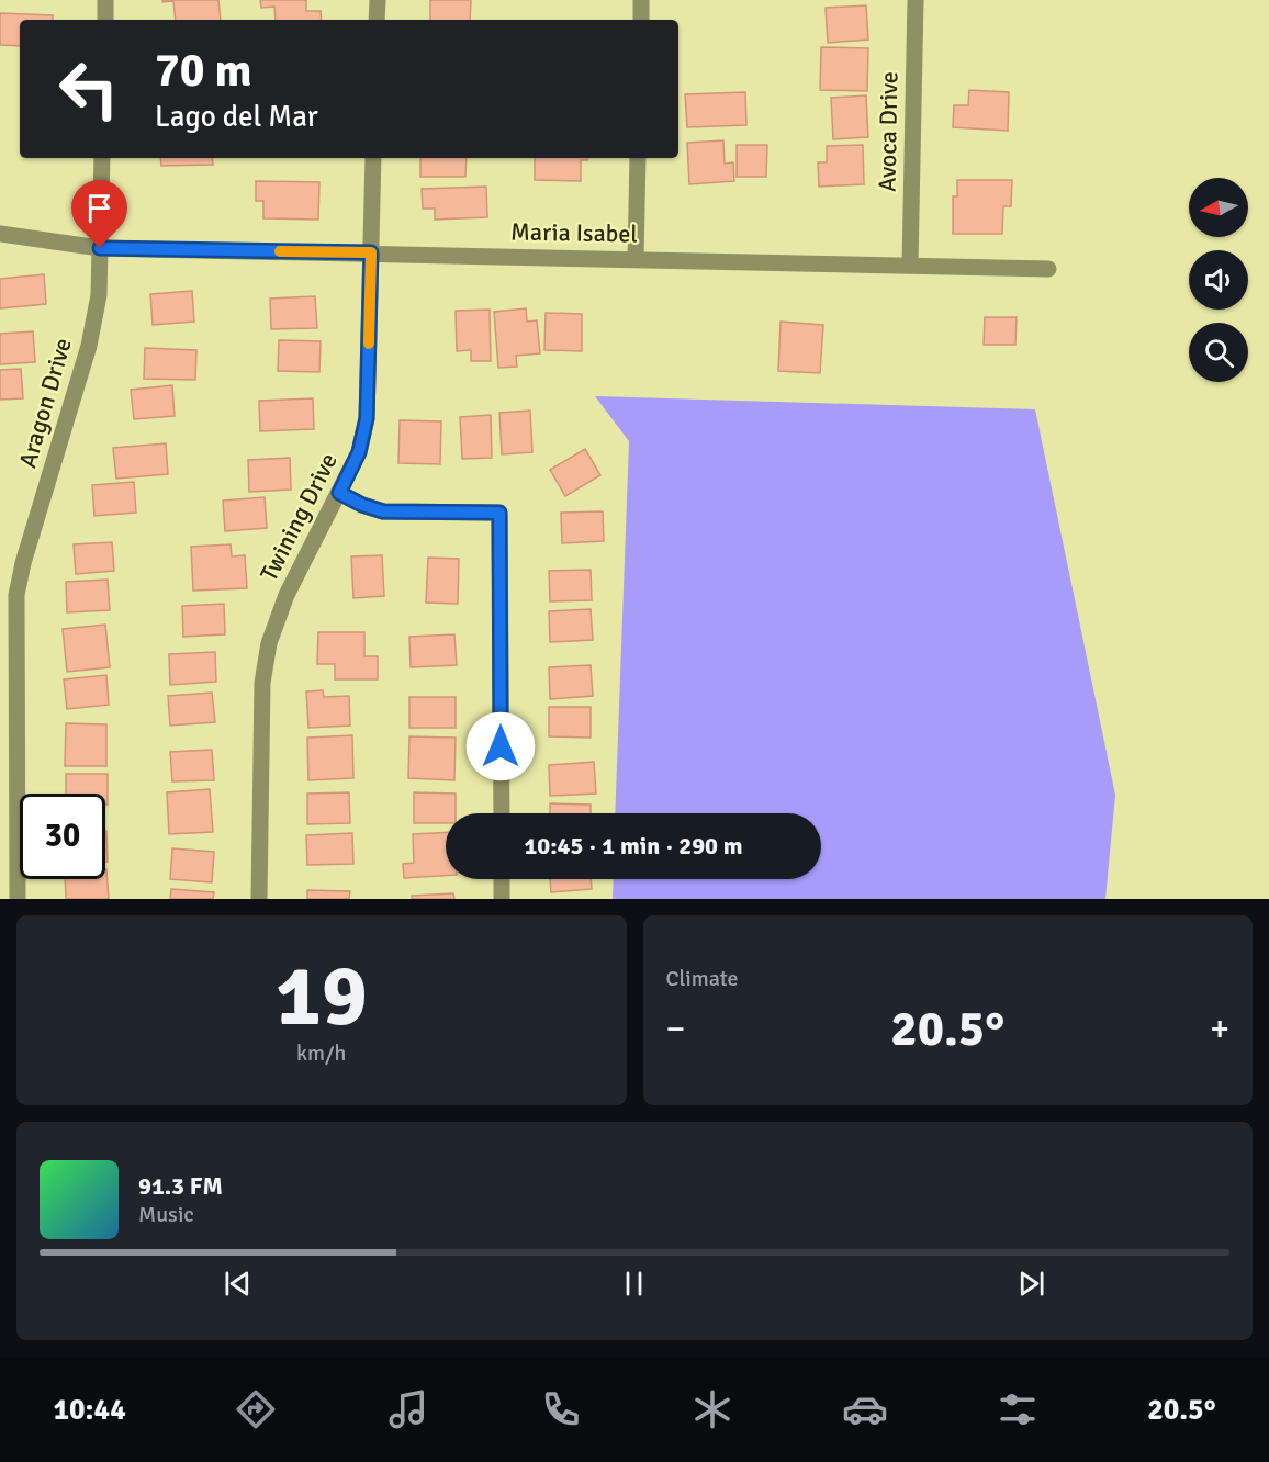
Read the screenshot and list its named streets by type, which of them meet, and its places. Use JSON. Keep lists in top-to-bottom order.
{
  "streets": {
    "street": [
      "Avoca Drive",
      "Maria Isabel",
      "Aragon Drive",
      "Twining Drive"
    ]
  },
  "crossings": [
    ["Avoca Drive", "Maria Isabel"],
    ["Maria Isabel", "Aragon Drive"],
    ["Maria Isabel", "Twining Drive"]
  ],
  "north": "left",
  "page": {
    "turn": ["70 m", "Lago del Mar"],
    "limit": "30",
    "trip": "10:45 · 1 min · 290 m",
    "tile": [
      ["19", "km/h"],
      "Climate"
    ],
    "heat": ["−", "20.5°", "+"],
    "song": ["91.3 FM", "Music"],
    "tabs": ["10:44", "20.5°"]
  }
}
